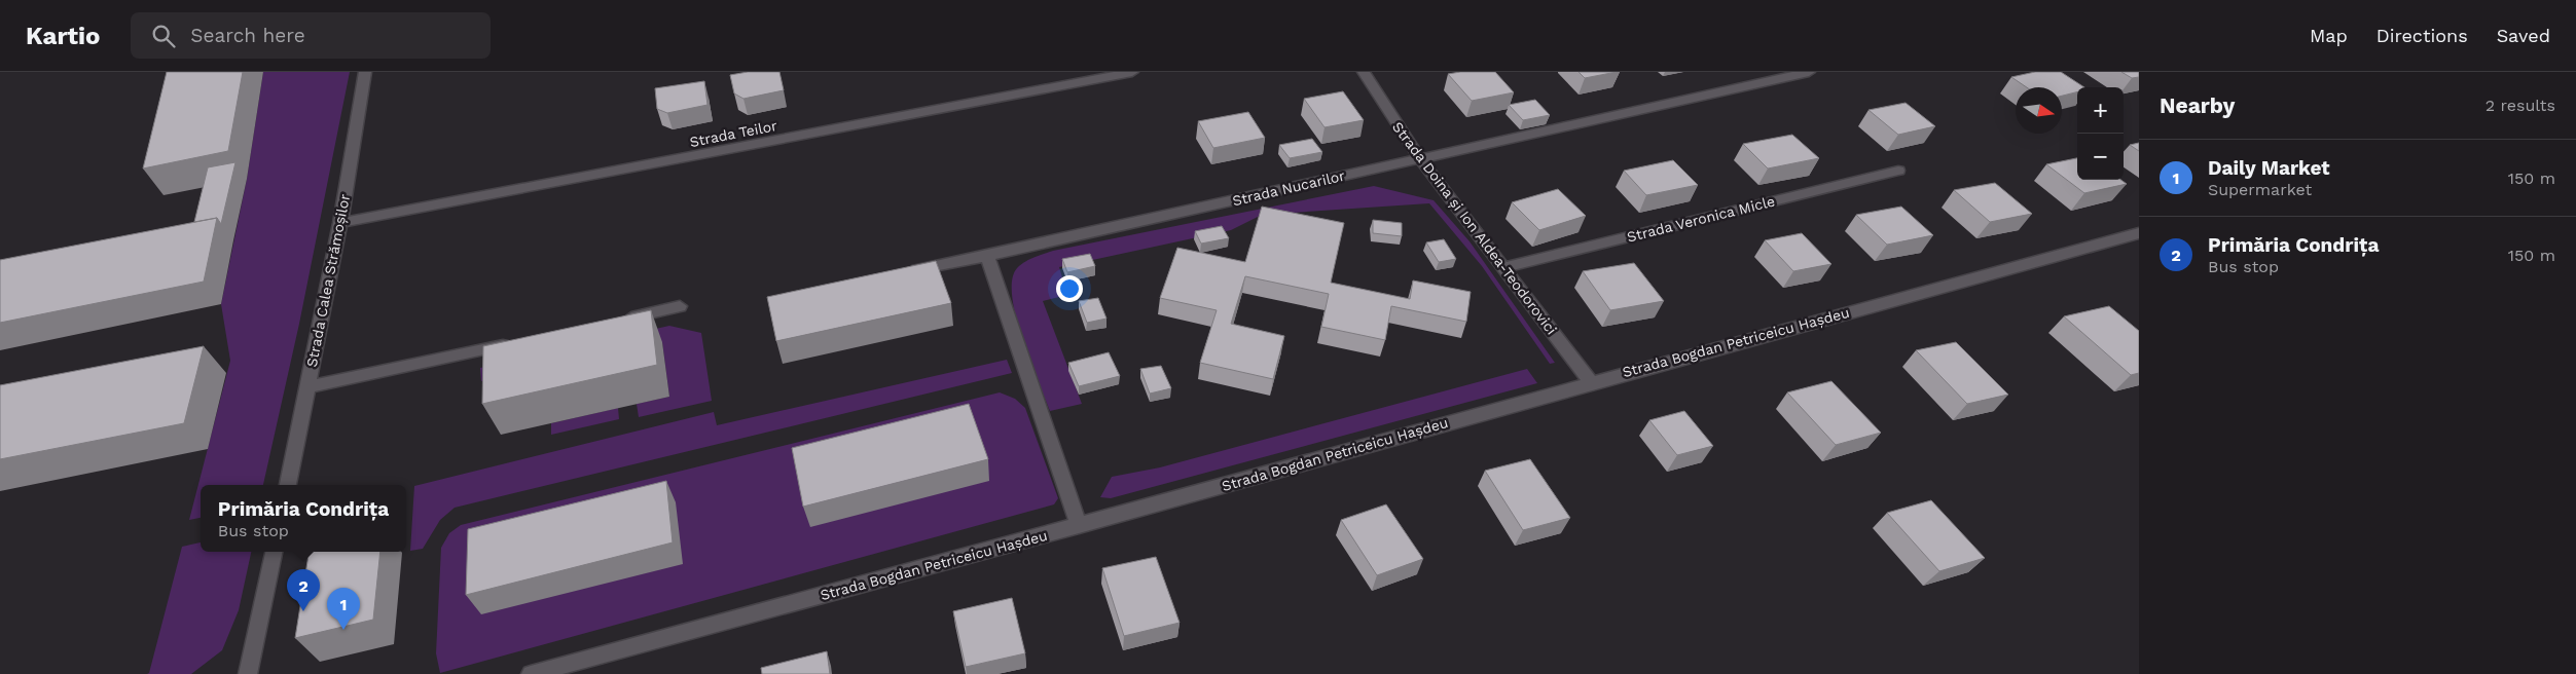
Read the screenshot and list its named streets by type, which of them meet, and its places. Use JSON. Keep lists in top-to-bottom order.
{
  "streets": {
    "street": [
      "Strada Teilor",
      "Strada Nucarilor",
      "Strada Veronica Micle",
      "Strada Doina și Ion Aldea-Teodorovici",
      "Strada Calea Strămoșilor",
      "Strada Bogdan Petriceicu Hașdeu"
    ]
  },
  "crossings": [
    ["Strada Teilor", "Strada Calea Strămoșilor"],
    ["Strada Nucarilor", "Strada Doina și Ion Aldea-Teodorovici"],
    ["Strada Veronica Micle", "Strada Doina și Ion Aldea-Teodorovici"],
    ["Strada Doina și Ion Aldea-Teodorovici", "Strada Bogdan Petriceicu Hașdeu"]
  ],
  "north": "right",
  "page": {
    "header": "Kartio",
    "search": "Search here",
    "nav": ["Map", "Directions", "Saved"],
    "heading": ["Nearby", "2 results"],
    "map_buttons": ["+", "−"],
    "list": [
      {
        "mark": "1",
        "name": "Daily Market",
        "note": "Supermarket",
        "value": "150 m"
      },
      {
        "mark": "2",
        "name": "Primăria Condrița",
        "note": "Bus stop",
        "value": "150 m"
      }
    ],
    "popup": ["Primăria Condrița", "Bus stop"],
    "pins": ["2", "1"]
  }
}
